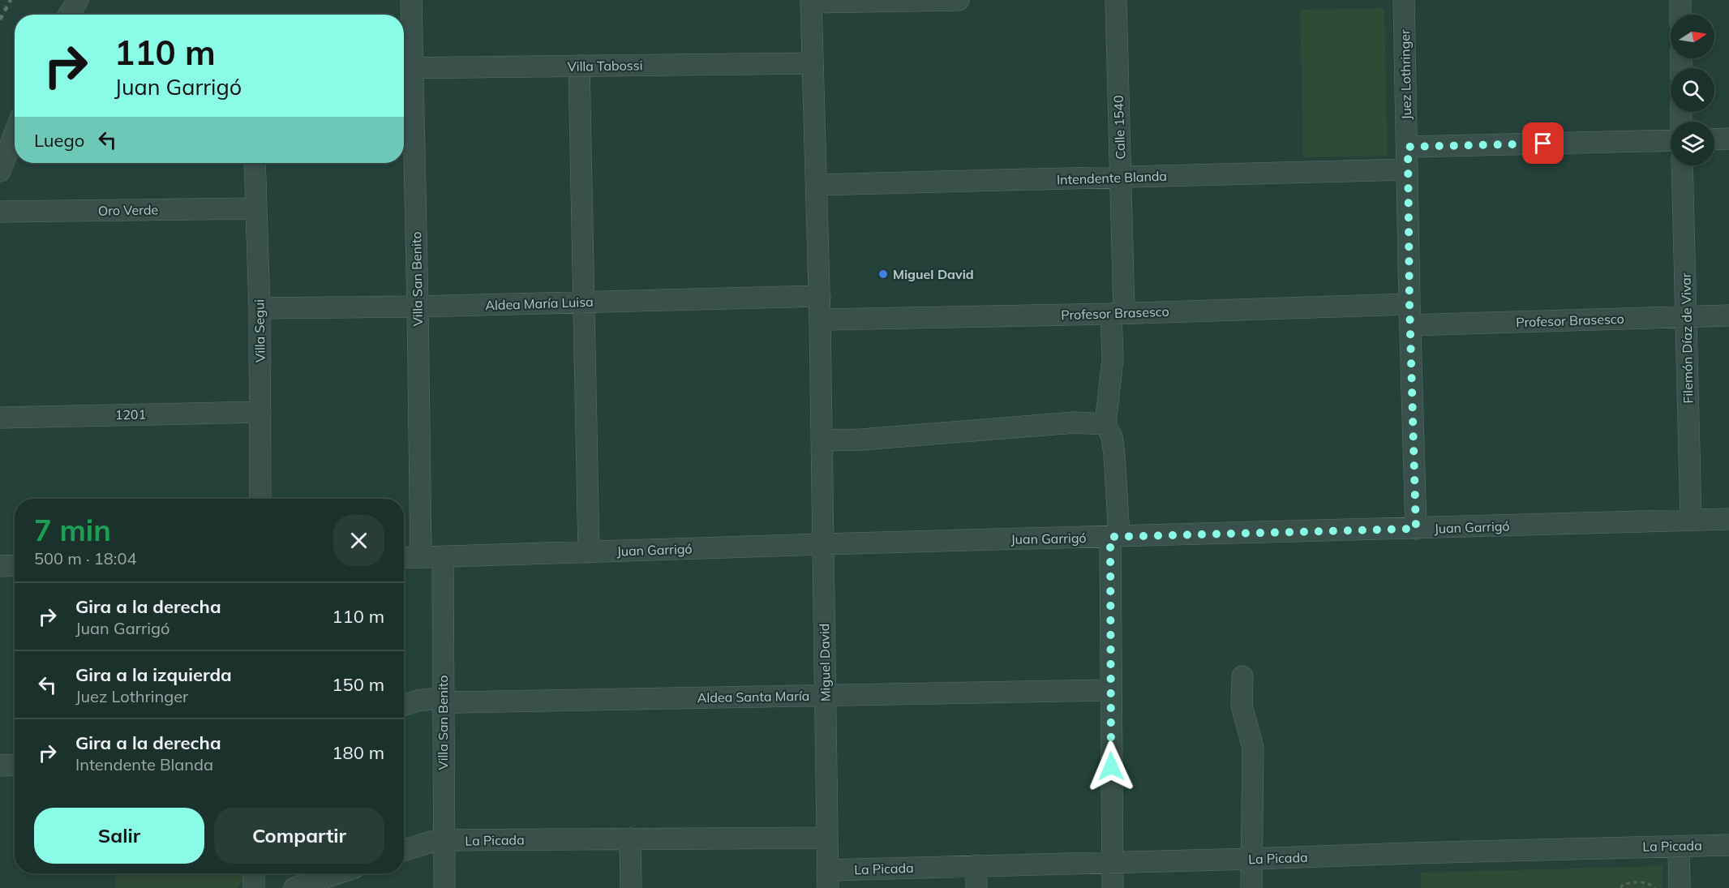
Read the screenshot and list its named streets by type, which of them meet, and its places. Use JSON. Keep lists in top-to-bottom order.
{
  "streets": {
    "street": [
      "Villa Tabossi",
      "Juez Lothringer",
      "Calle 1540",
      "Intendente Blanda",
      "Oro Verde",
      "Villa San Benito",
      "Aldea María Luisa",
      "Profesor Brasesco",
      "Villa Segui",
      "Filemón Díaz de Vivar",
      "1201",
      "Juan Garrigó",
      "Miguel David",
      "Aldea Santa María",
      "La Picada"
    ]
  },
  "crossings": [
    ["Villa Tabossi", "Villa San Benito"],
    ["Villa Tabossi", "Miguel David"],
    ["Juez Lothringer", "Intendente Blanda"],
    ["Juez Lothringer", "Profesor Brasesco"],
    ["Juez Lothringer", "Juan Garrigó"],
    ["Calle 1540", "Intendente Blanda"],
    ["Calle 1540", "Profesor Brasesco"],
    ["Intendente Blanda", "Miguel David"],
    ["Oro Verde", "Villa Segui"],
    ["Villa San Benito", "Aldea María Luisa"],
    ["Villa San Benito", "Juan Garrigó"],
    ["Villa San Benito", "Aldea Santa María"],
    ["Villa San Benito", "La Picada"],
    ["Aldea María Luisa", "Villa Segui"],
    ["Aldea María Luisa", "Miguel David"],
    ["Profesor Brasesco", "Filemón Díaz de Vivar"],
    ["Profesor Brasesco", "Miguel David"],
    ["Villa Segui", "1201"],
    ["Filemón Díaz de Vivar", "Juan Garrigó"],
    ["Juan Garrigó", "Miguel David"],
    ["Miguel David", "Aldea Santa María"],
    ["Miguel David", "La Picada"]
  ],
  "places": ["Miguel David"],
  "north": "right",
  "page": {
    "turn": ["110 m", "Juan Garrigó"],
    "then": "Luego",
    "heading": ["7 min", "500 m · 18:04"],
    "list": [
      {
        "name": "Gira a la derecha",
        "note": "Juan Garrigó",
        "value": "110 m"
      },
      {
        "name": "Gira a la izquierda",
        "note": "Juez Lothringer",
        "value": "150 m"
      },
      {
        "name": "Gira a la derecha",
        "note": "Intendente Blanda",
        "value": "180 m"
      }
    ],
    "buttons": ["Salir", "Compartir"]
  }
}
